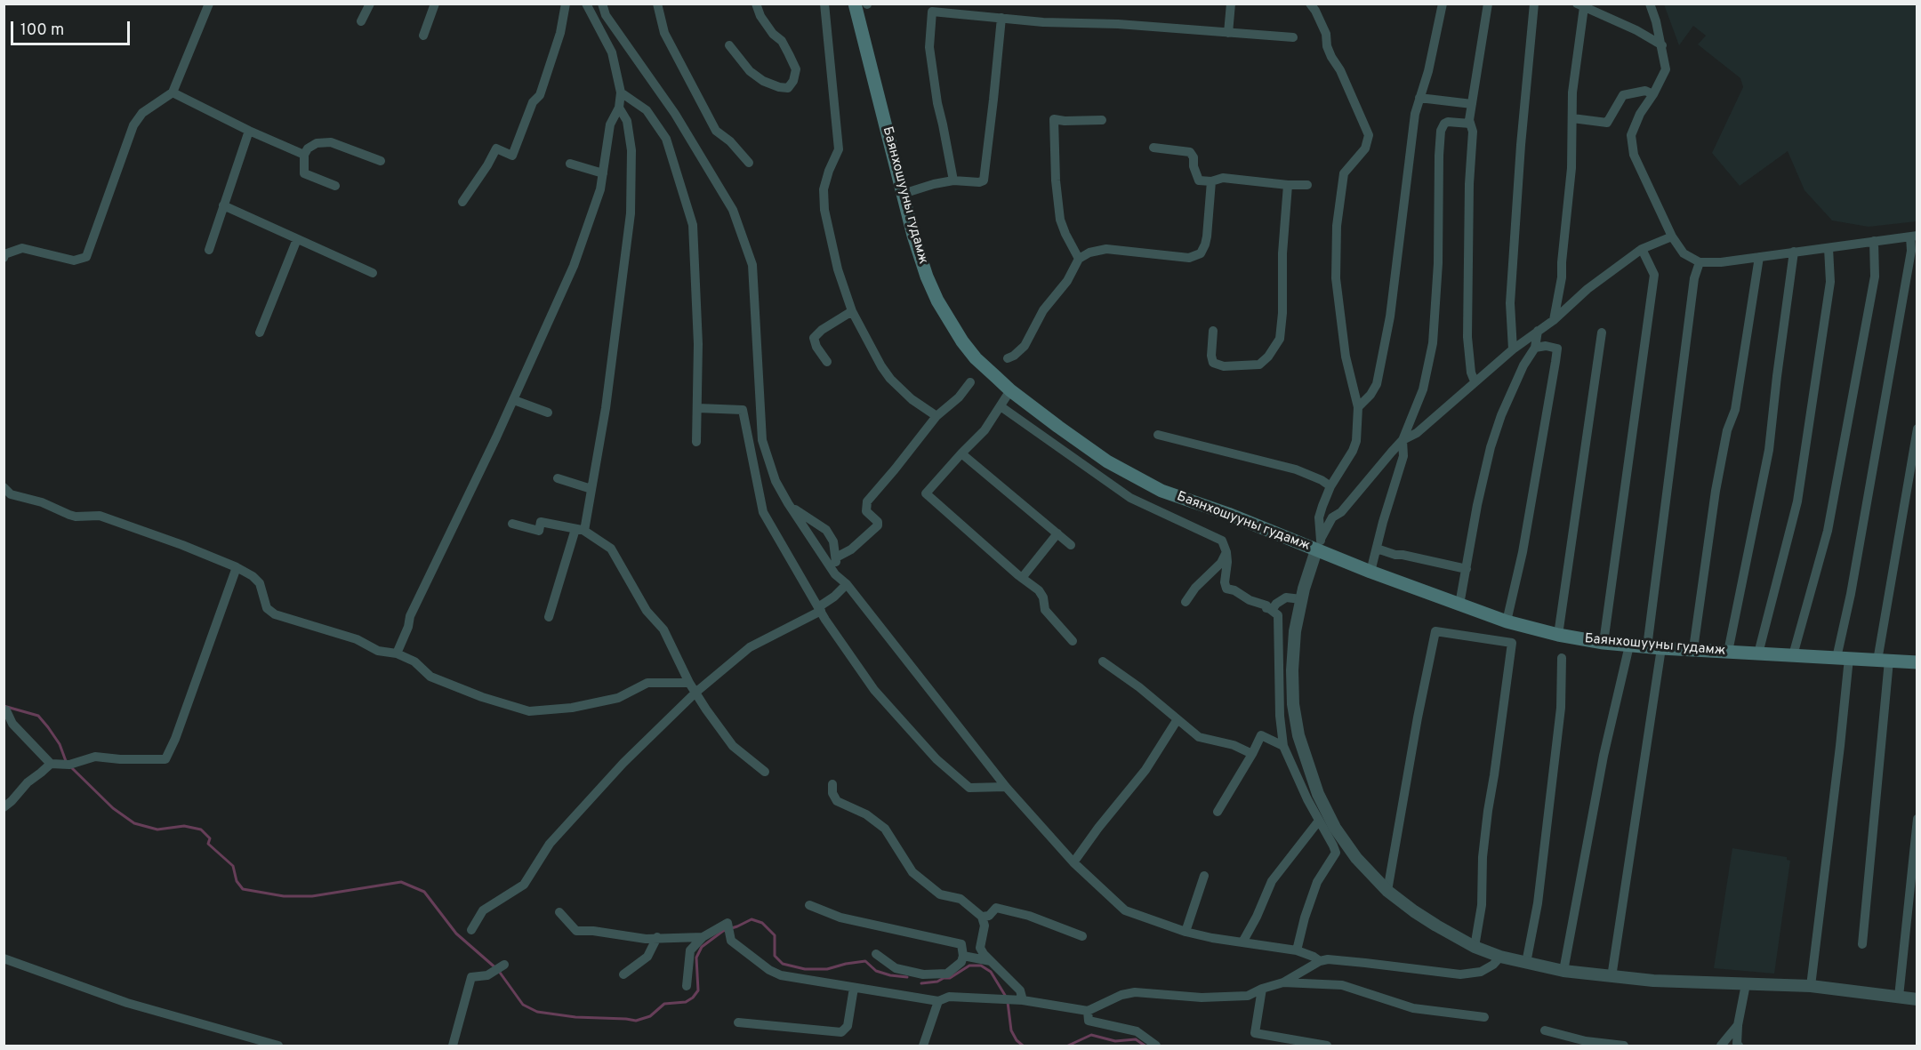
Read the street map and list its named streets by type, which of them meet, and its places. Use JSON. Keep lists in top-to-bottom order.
{
  "streets": {
    "main road": ["Баянхошууны гудамж"]
  },
  "scale_bar": "100 m"
}
